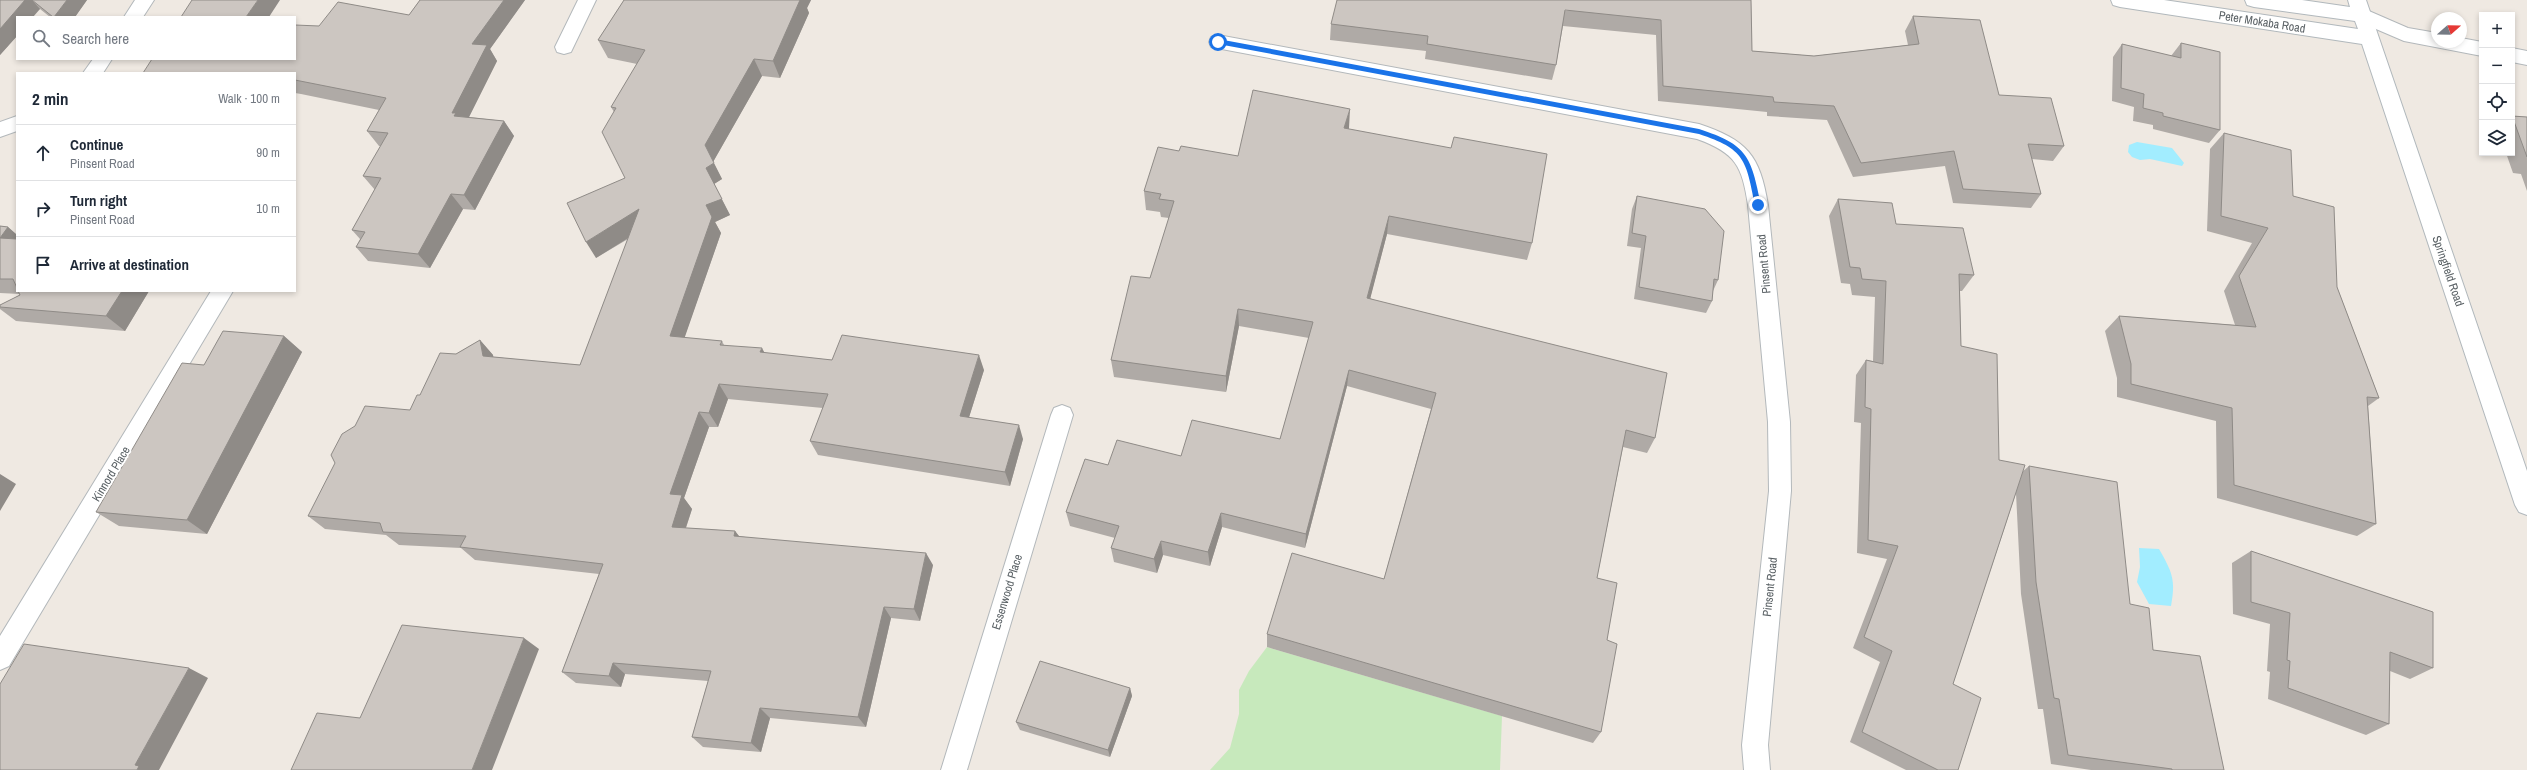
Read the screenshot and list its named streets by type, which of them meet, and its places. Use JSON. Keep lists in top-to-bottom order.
{
  "streets": {
    "street": [
      "Peter Mokaba Road",
      "Pinsent Road",
      "Springfield Road",
      "Kinnord Place",
      "Essenwood Place"
    ]
  },
  "crossings": [
    ["Peter Mokaba Road", "Springfield Road"]
  ],
  "north": "right",
  "page": {
    "map_buttons": ["+", "−"],
    "search": "Search here",
    "heading": ["2 min", "Walk · 100 m"],
    "list": [
      ["Continue", "Pinsent Road", "90 m"],
      ["Turn right", "Pinsent Road", "10 m"],
      "Arrive at destination"
    ]
  }
}
